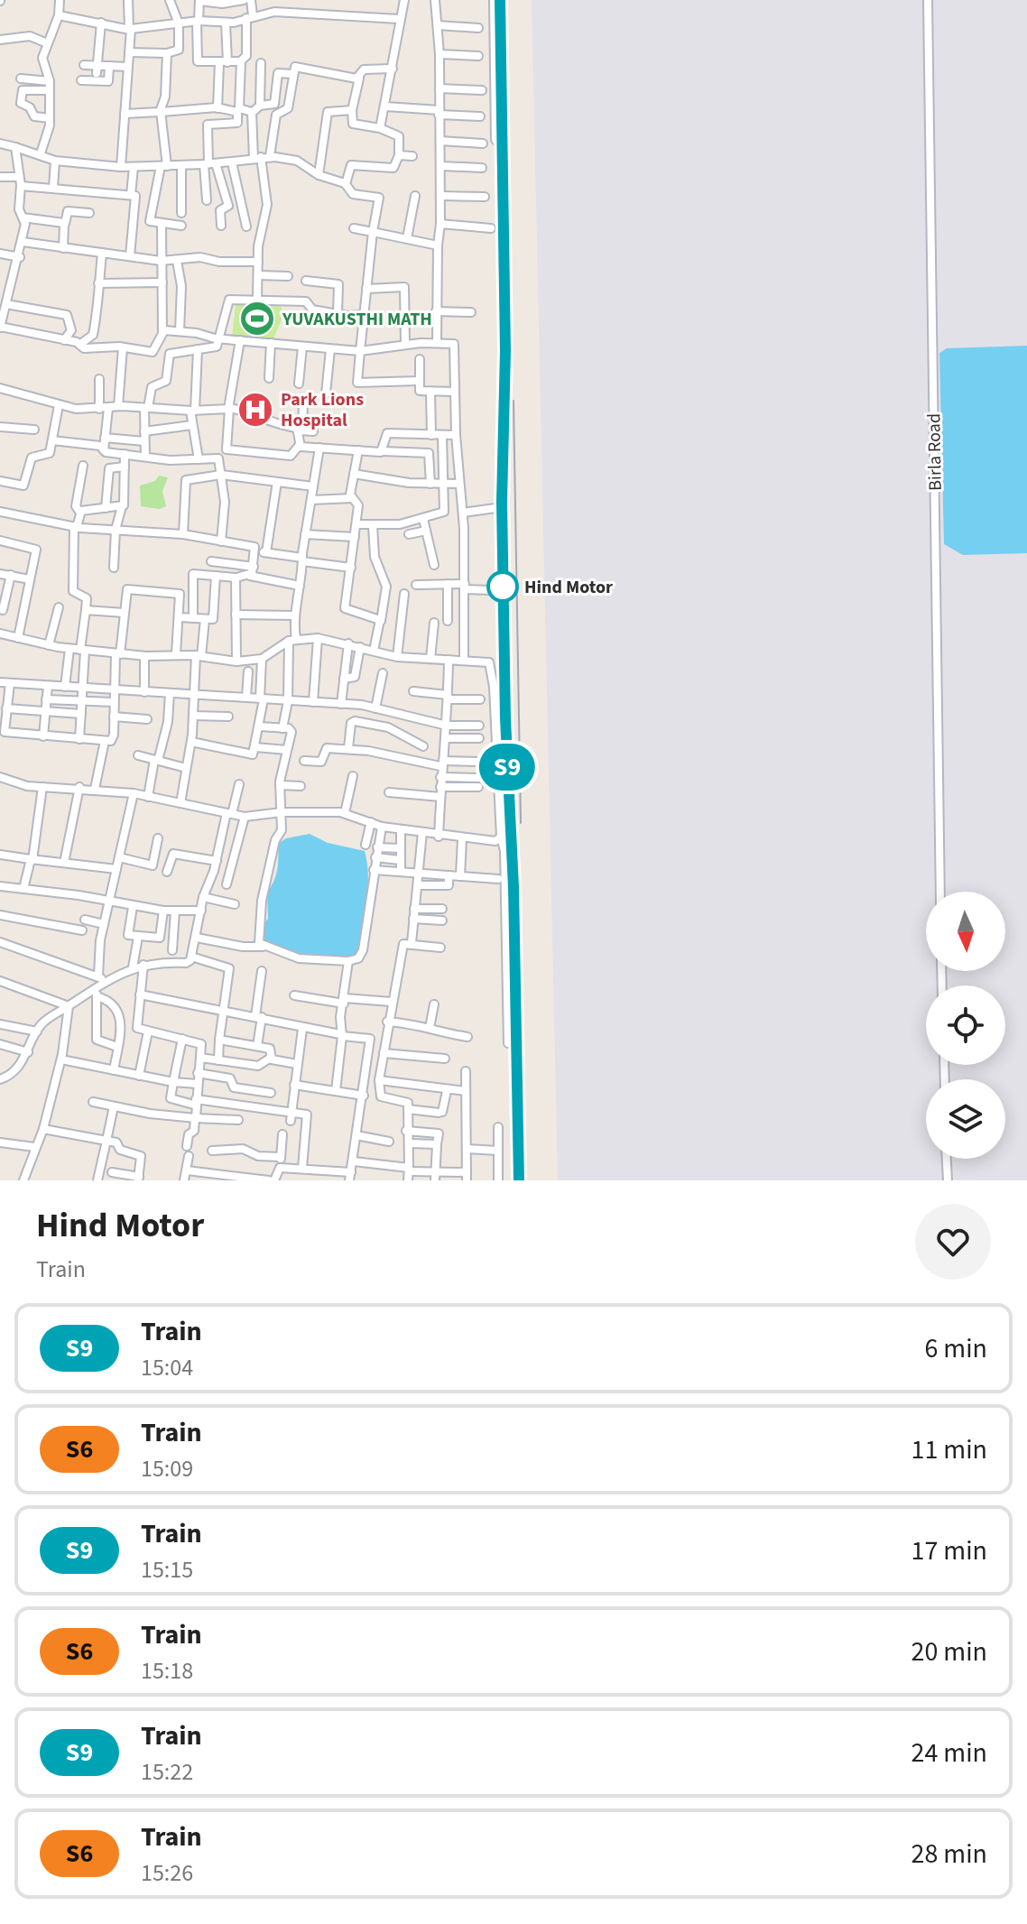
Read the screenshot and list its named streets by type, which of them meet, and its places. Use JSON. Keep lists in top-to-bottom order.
{
  "streets": {
    "street": ["Birla Road"]
  },
  "places": {
    "sports": ["YUVAKUSTHI MATH"],
    "hospital": ["Park Lions Hospital"],
    "other": ["Hind Motor"]
  },
  "north": "bottom",
  "page": {
    "on_map": "S9",
    "heading": ["Hind Motor", "Train"],
    "list": [
      {
        "mark": "S9",
        "name": "Train",
        "note": "15:04",
        "value": "6 min"
      },
      {
        "mark": "S6",
        "name": "Train",
        "note": "15:09",
        "value": "11 min"
      },
      {
        "mark": "S9",
        "name": "Train",
        "note": "15:15",
        "value": "17 min"
      },
      {
        "mark": "S6",
        "name": "Train",
        "note": "15:18",
        "value": "20 min"
      },
      {
        "mark": "S9",
        "name": "Train",
        "note": "15:22",
        "value": "24 min"
      },
      {
        "mark": "S6",
        "name": "Train",
        "note": "15:26",
        "value": "28 min"
      }
    ]
  }
}
